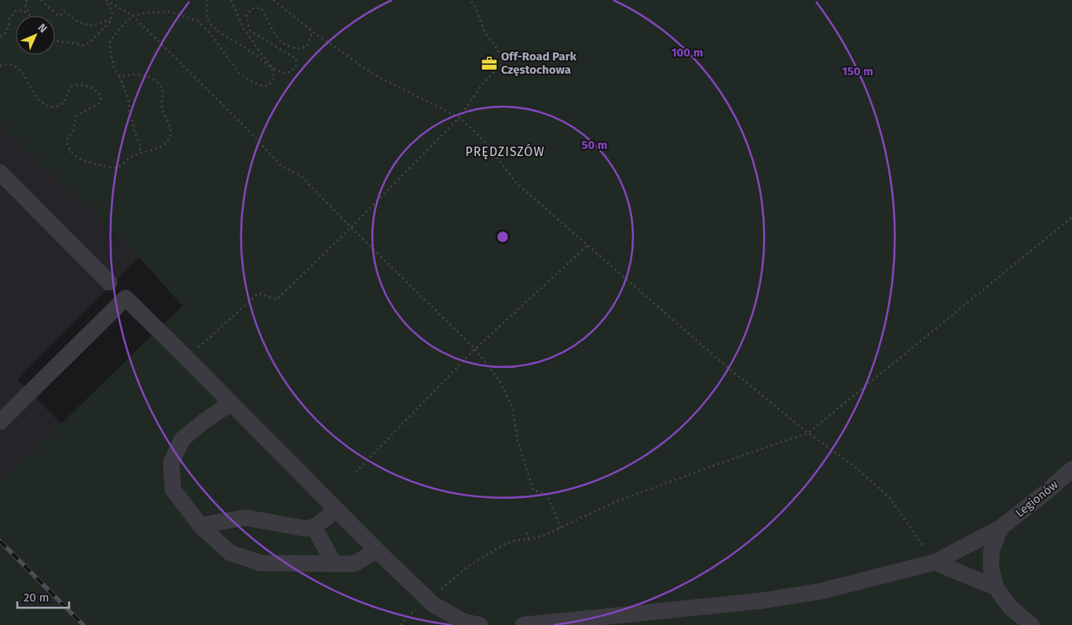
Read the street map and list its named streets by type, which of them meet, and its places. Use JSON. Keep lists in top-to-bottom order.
{
  "streets": {
    "street": ["Legionów"]
  },
  "districts": ["PRĘDZISZÓW"],
  "places": {
    "office": ["Off-Road Park Częstochowa"]
  },
  "scale_bar": "20 m",
  "north": "top right",
  "rings": ["100 m", "150 m", "50 m"]
}
